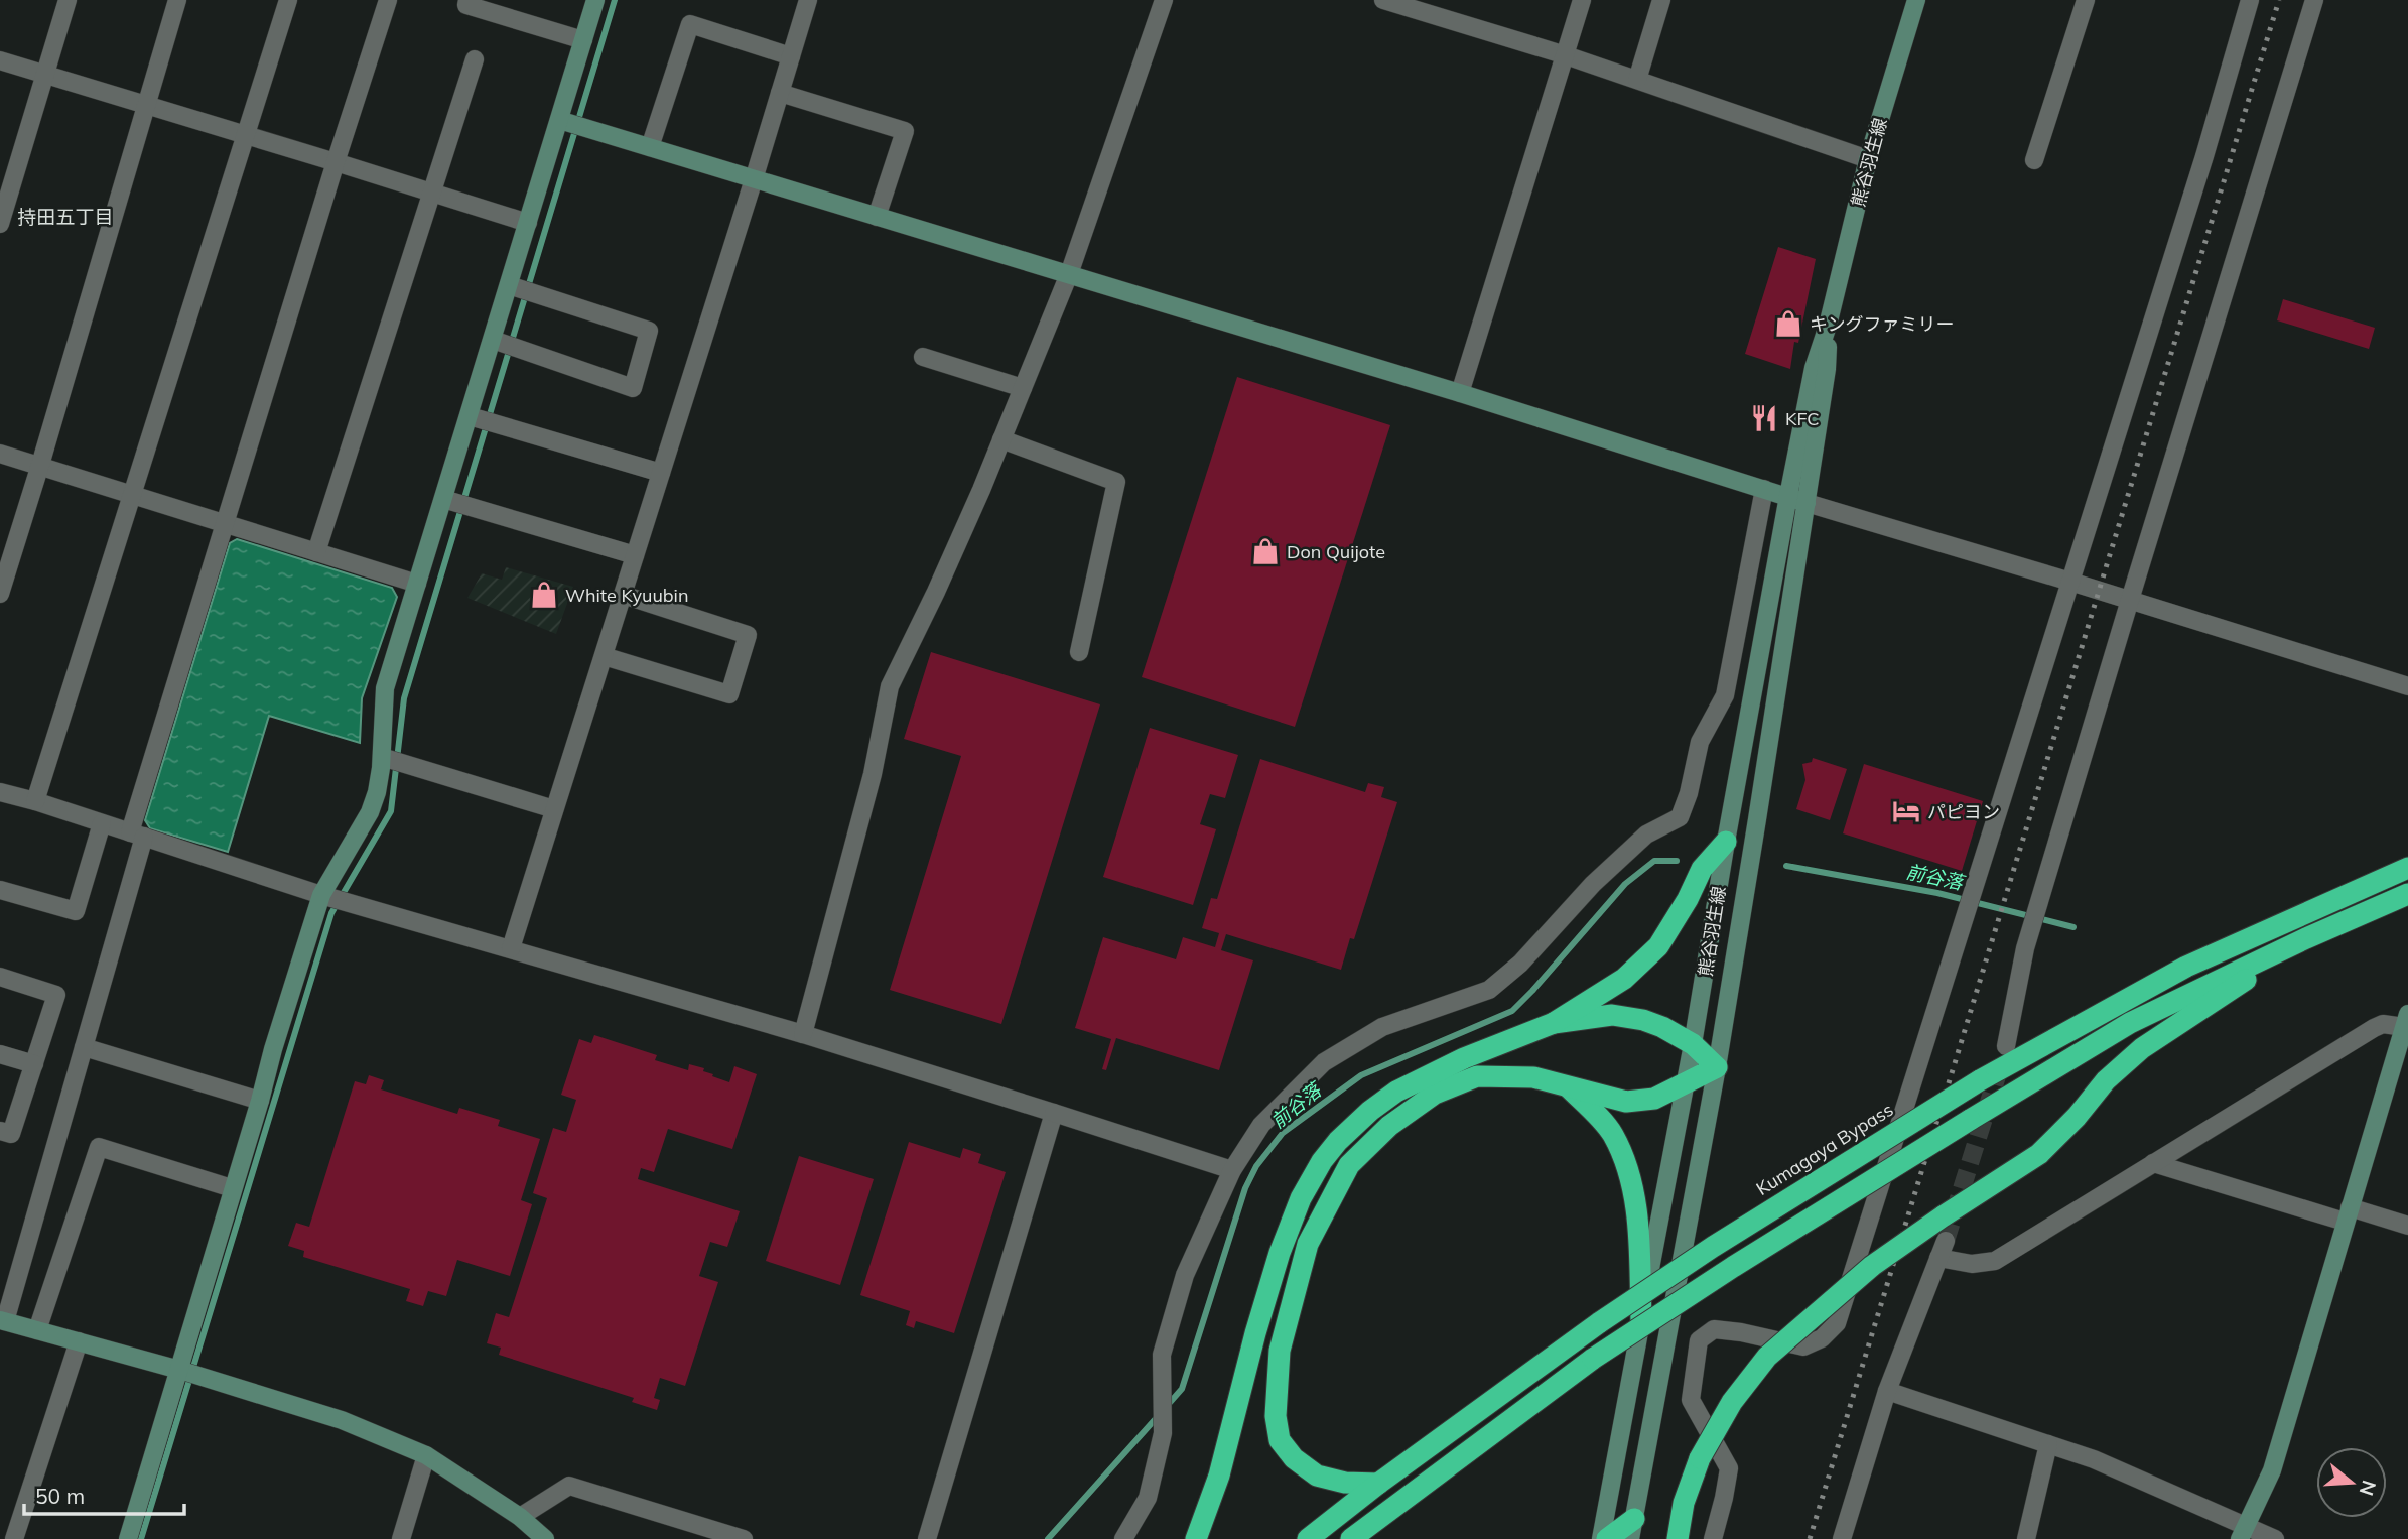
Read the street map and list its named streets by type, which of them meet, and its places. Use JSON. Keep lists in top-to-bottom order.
{
  "streets": {
    "highway": ["Kumagaya Bypass"],
    "street": ["熊谷羽生線"]
  },
  "districts": ["持田五丁目"],
  "water": ["前谷落"],
  "places": {
    "shop": ["キングファミリー", "Don Quijote", "White Kyuubin"],
    "restaurant": ["KFC"],
    "hotel": ["パピヨン"]
  },
  "scale_bar": "50 m",
  "north": "right"
}
